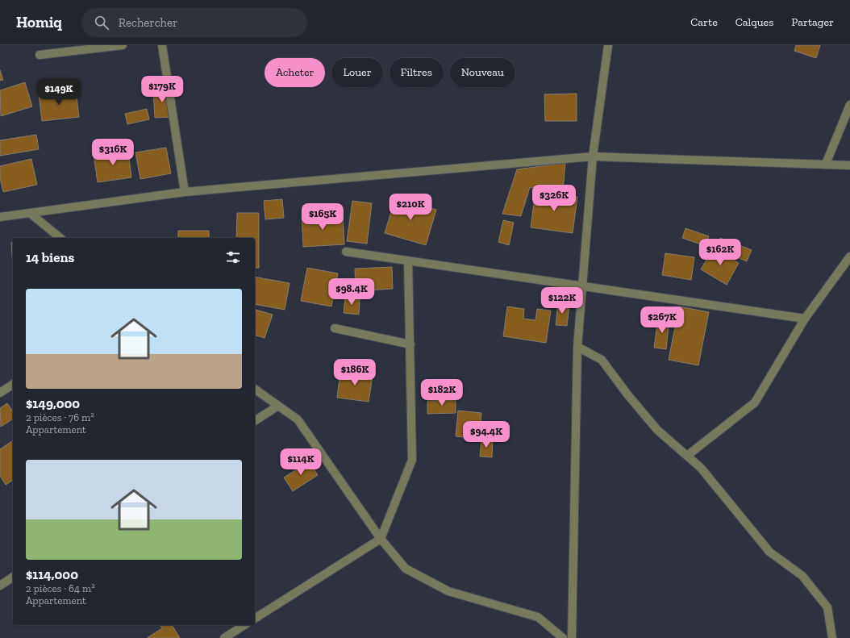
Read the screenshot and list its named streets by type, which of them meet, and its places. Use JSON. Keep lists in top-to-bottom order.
{
  "page": {
    "header": "Homiq",
    "search": "Rechercher",
    "nav": ["Carte", "Calques", "Partager"],
    "chip": [
      "Acheter",
      "Louer",
      "Filtres",
      "Nouveau"
    ],
    "price": [
      "$179K",
      "$149K",
      "$316K",
      "$326K",
      "$210K",
      "$165K",
      "$162K",
      "$98.4K",
      "$122K",
      "$267K",
      "$186K",
      "$182K",
      "$94.4K",
      "$114K"
    ],
    "heading": "14 biens",
    "list": [
      {
        "name": "$149,000",
        "note": "2 pièces · 76 m² · Appartement"
      },
      {
        "name": "$114,000",
        "note": "2 pièces · 64 m² · Appartement"
      }
    ]
  }
}
